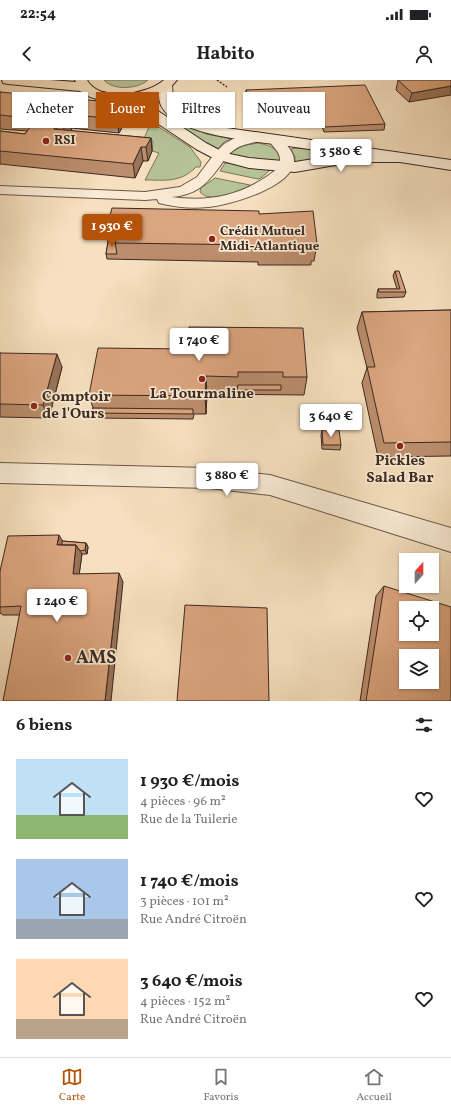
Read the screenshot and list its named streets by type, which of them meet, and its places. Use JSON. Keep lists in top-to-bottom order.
{
  "places": [
    "RSI",
    "Crédit Mutuel Midi-Atlantique",
    "La Tourmaline",
    "Comptoir de l'Ours",
    "Pickles Salad Bar",
    "AMS"
  ],
  "north": "top",
  "page": {
    "status": "22:54",
    "header": "Habito",
    "chip": [
      "Acheter",
      "Louer",
      "Filtres",
      "Nouveau"
    ],
    "price": [
      "3 580 €",
      "1 930 €",
      "1 740 €",
      "3 640 €",
      "3 880 €",
      "1 240 €"
    ],
    "heading": "6 biens",
    "list": [
      {
        "name": "1 930 €/mois",
        "note": "4 pièces · 96 m² · Rue de la Tuilerie"
      },
      {
        "name": "1 740 €/mois",
        "note": "3 pièces · 101 m² · Rue André Citroën"
      },
      {
        "name": "3 640 €/mois",
        "note": "4 pièces · 152 m² · Rue André Citroën"
      }
    ],
    "tabs": ["Carte", "Favoris", "Accueil"]
  }
}
